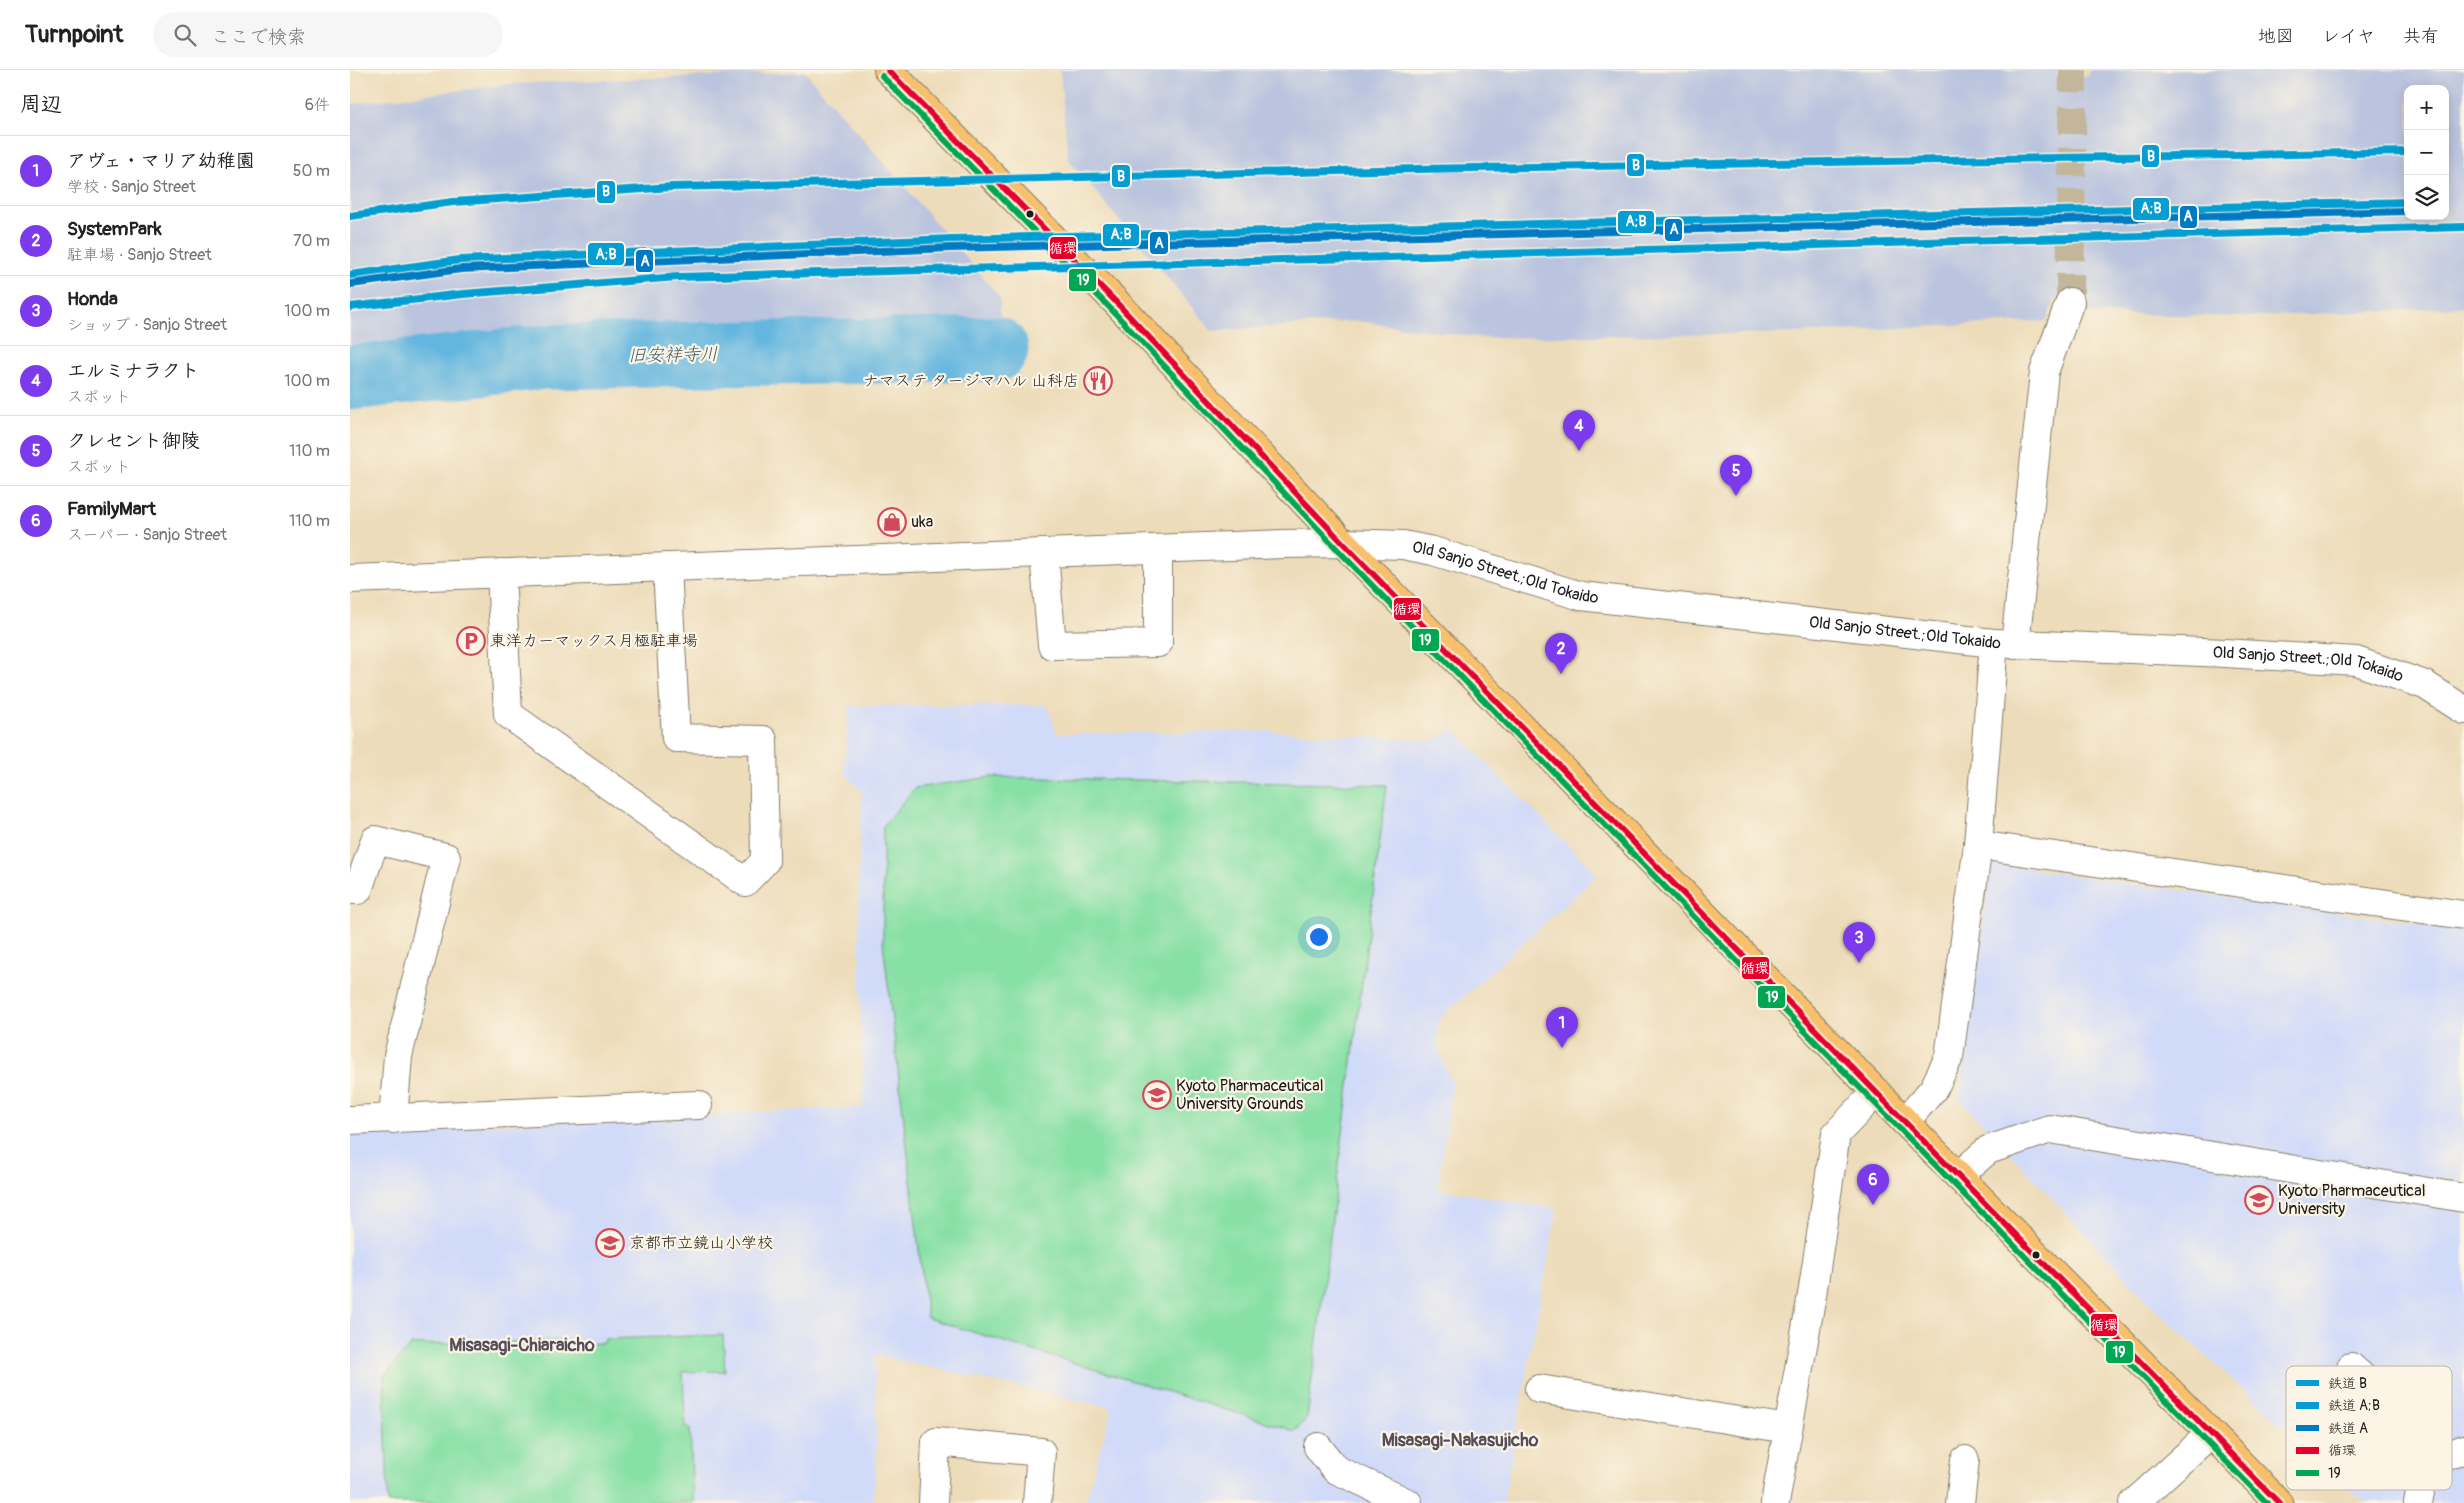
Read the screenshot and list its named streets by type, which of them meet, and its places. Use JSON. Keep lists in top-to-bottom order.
{
  "streets": {
    "street": ["Old Sanjo Street.;Old Tokaido"]
  },
  "districts": ["Misasagi-Chiaraicho", "Misasagi-Nakasujicho"],
  "water": ["旧安祥寺川"],
  "places": {
    "restaurant": ["ナマステ タージマハル 山科店"],
    "shop": ["uka"],
    "parking": ["東洋カーマックス月極駐車場"],
    "school or university": ["Kyoto Pharmaceutical University Grounds", "Kyoto Pharmaceutical University", "京都市立鏡山小学校"]
  },
  "lines": [
    "transit line 循環",
    "transit line 19",
    "rail line B",
    "rail line A;B",
    "rail line A"
  ],
  "legend": [
    "鉄道 B",
    "鉄道 A;B",
    "鉄道 A",
    "循環",
    "19"
  ],
  "page": {
    "header": "Turnpoint",
    "search": "ここで検索",
    "nav": ["地図", "レイヤ", "共有"],
    "heading": ["周辺", "6件"],
    "map_buttons": ["+", "−"],
    "list": [
      {
        "mark": "1",
        "name": "アヴェ・マリア幼稚園",
        "note": "学校 · Sanjo Street",
        "value": "50 m"
      },
      {
        "mark": "2",
        "name": "SystemPark",
        "note": "駐車場 · Sanjo Street",
        "value": "70 m"
      },
      {
        "mark": "3",
        "name": "Honda",
        "note": "ショップ · Sanjo Street",
        "value": "100 m"
      },
      {
        "mark": "4",
        "name": "エルミナラクト",
        "note": "スポット",
        "value": "100 m"
      },
      {
        "mark": "5",
        "name": "クレセント御陵",
        "note": "スポット",
        "value": "110 m"
      },
      {
        "mark": "6",
        "name": "FamilyMart",
        "note": "スーパー · Sanjo Street",
        "value": "110 m"
      }
    ],
    "pins": [
      "4",
      "5",
      "2",
      "3",
      "1",
      "6"
    ]
  }
}
